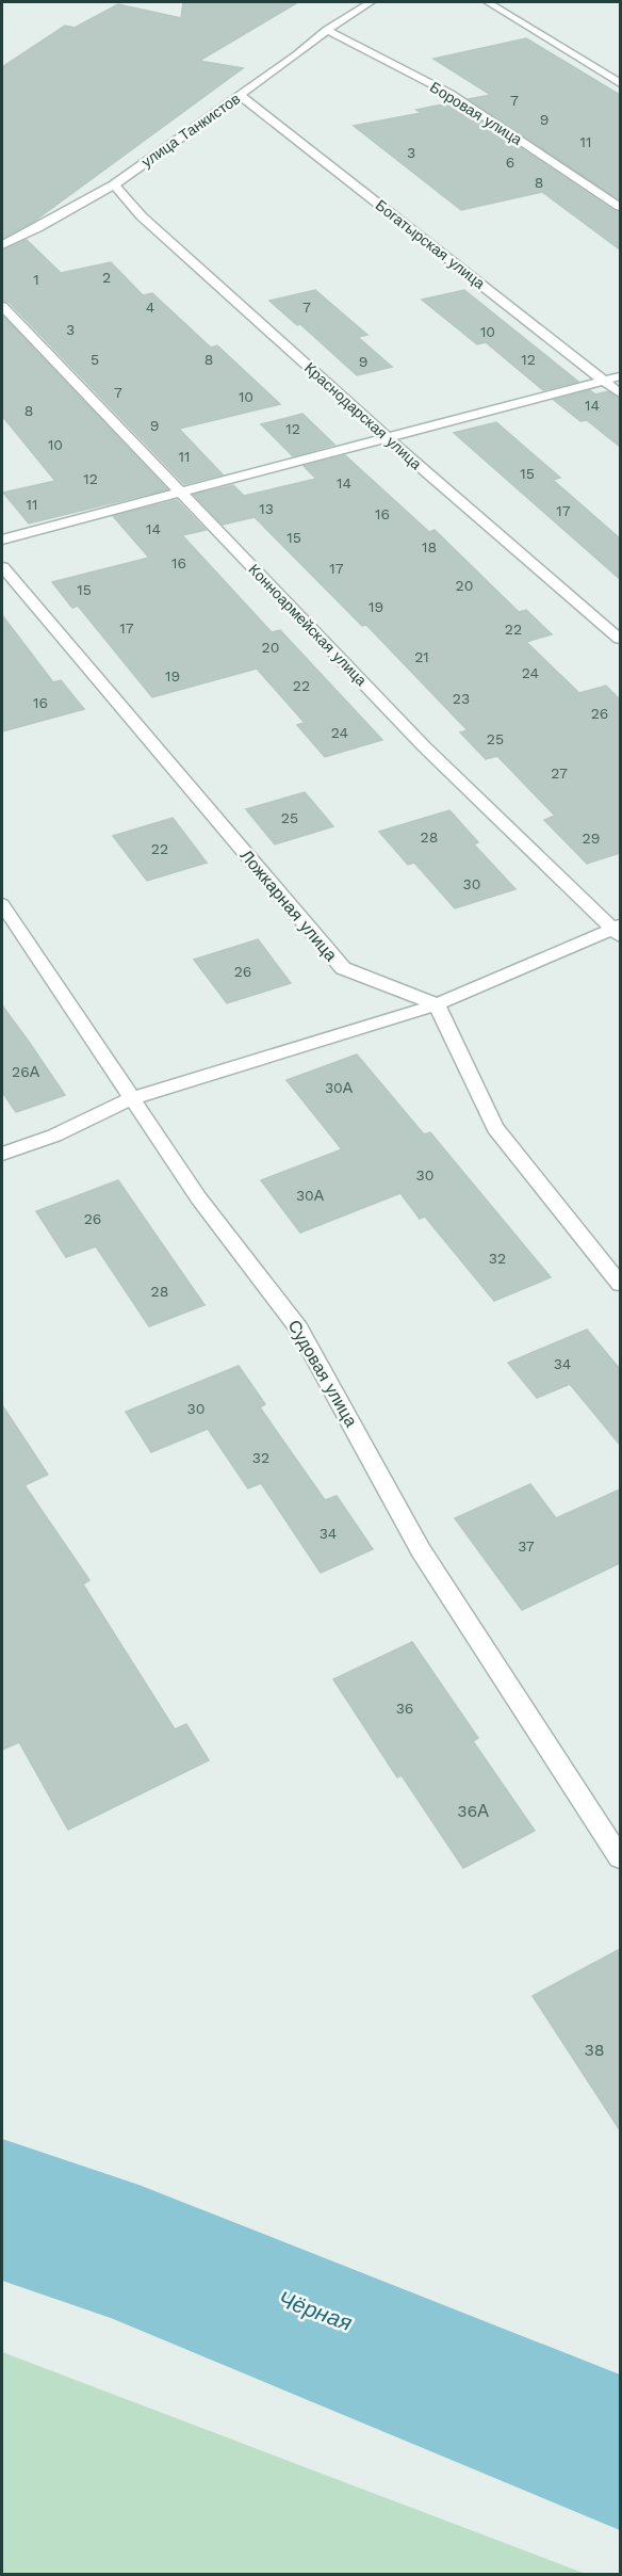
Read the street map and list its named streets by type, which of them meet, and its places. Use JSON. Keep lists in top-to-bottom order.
{
  "streets": {
    "street": [
      "Боровая улица",
      "улица Танкистов",
      "Богатырская улица",
      "Краснодарская улица",
      "Конноармейская улица",
      "Ложкарная улица",
      "Судовая улица"
    ]
  },
  "crossings": [
    ["Боровая улица", "улица Танкистов"],
    ["улица Танкистов", "Богатырская улица"],
    ["улица Танкистов", "Краснодарская улица"]
  ],
  "water": ["Чёрная"],
  "house_numbers": [
    "7",
    "9",
    "11",
    "3",
    "6",
    "8",
    "2",
    "1",
    "4",
    "7",
    "3",
    "10",
    "5",
    "8",
    "12",
    "9",
    "7",
    "10",
    "14",
    "8",
    "9",
    "12",
    "10",
    "11",
    "15",
    "12",
    "14",
    "11",
    "13",
    "17",
    "16",
    "14",
    "15",
    "18",
    "16",
    "17",
    "20",
    "15",
    "19",
    "17",
    "22",
    "20",
    "21",
    "24",
    "19",
    "22",
    "23",
    "16",
    "26",
    "24",
    "25",
    "27",
    "25",
    "28",
    "29",
    "22",
    "30",
    "26",
    "26А",
    "30А",
    "30",
    "30А",
    "26",
    "32",
    "28",
    "34",
    "30",
    "32",
    "34",
    "37",
    "36",
    "36А",
    "38"
  ]
}
